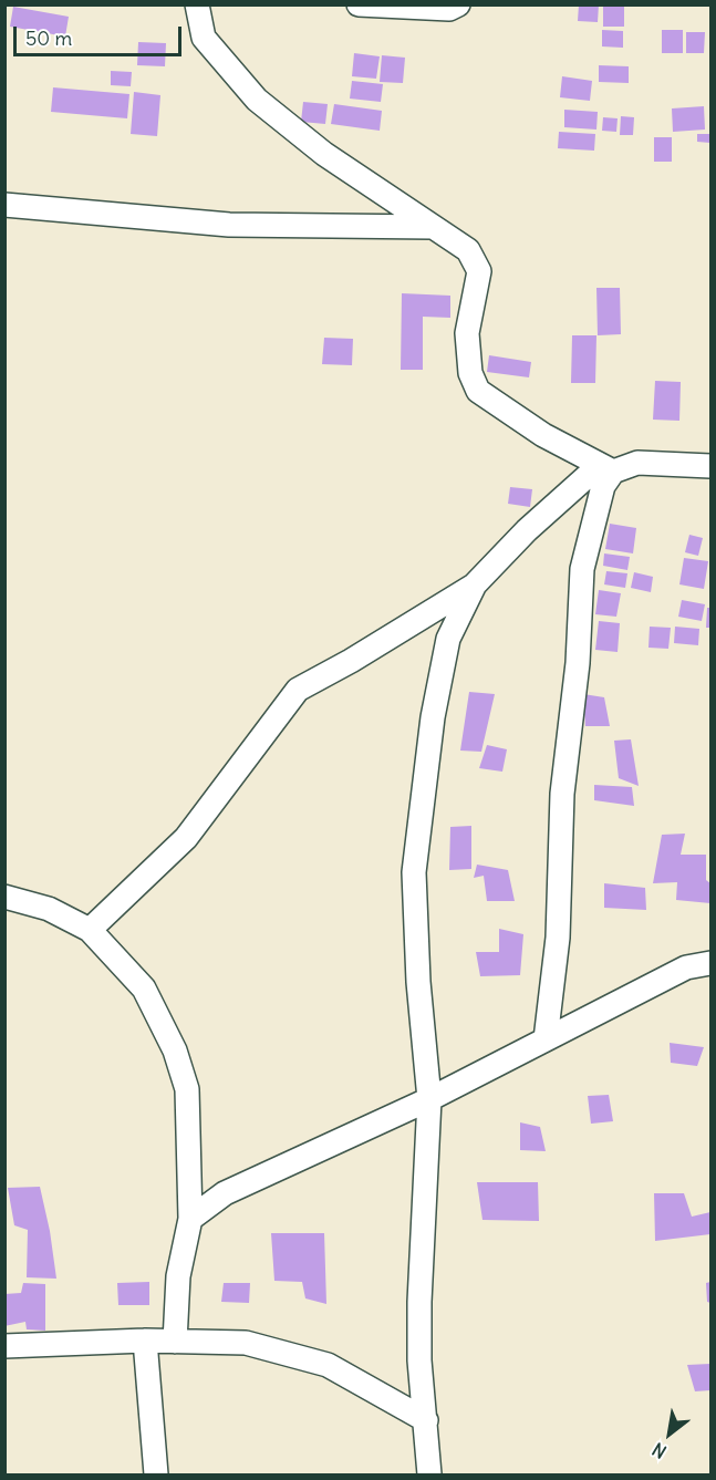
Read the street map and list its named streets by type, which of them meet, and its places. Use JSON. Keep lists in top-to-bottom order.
{
  "scale_bar": "50 m",
  "north": "bottom left"
}
